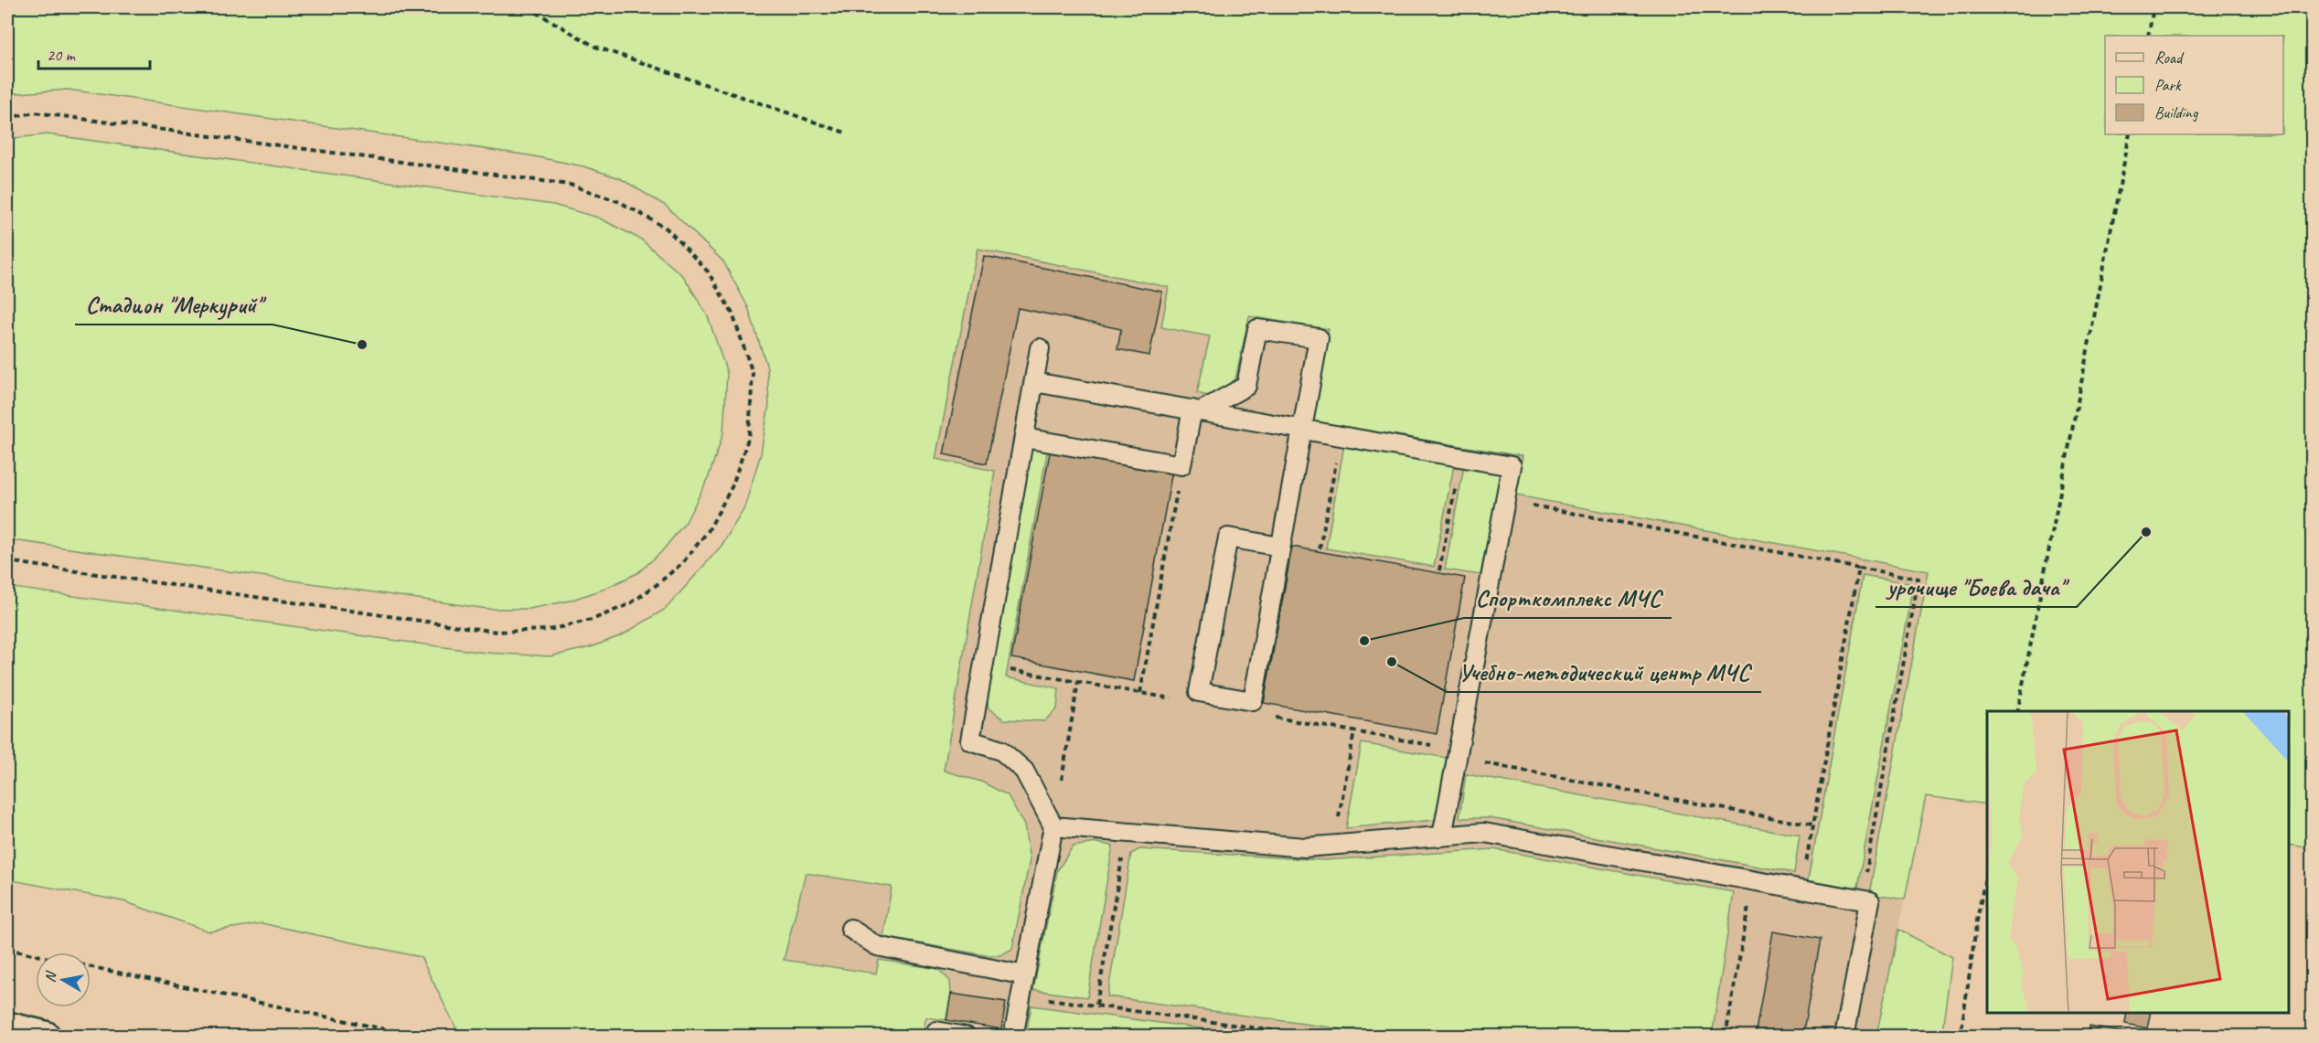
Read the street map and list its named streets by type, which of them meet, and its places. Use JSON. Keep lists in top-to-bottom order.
{
  "places": [
    "Стадион \"Меркурий\"",
    "урочище \"Боева дача\"",
    "Спорткомплекс МЧС",
    "Учебно-методический центр МЧС"
  ],
  "legend": ["Road", "Park", "Building"],
  "scale_bar": "20 m",
  "north": "left"
}
